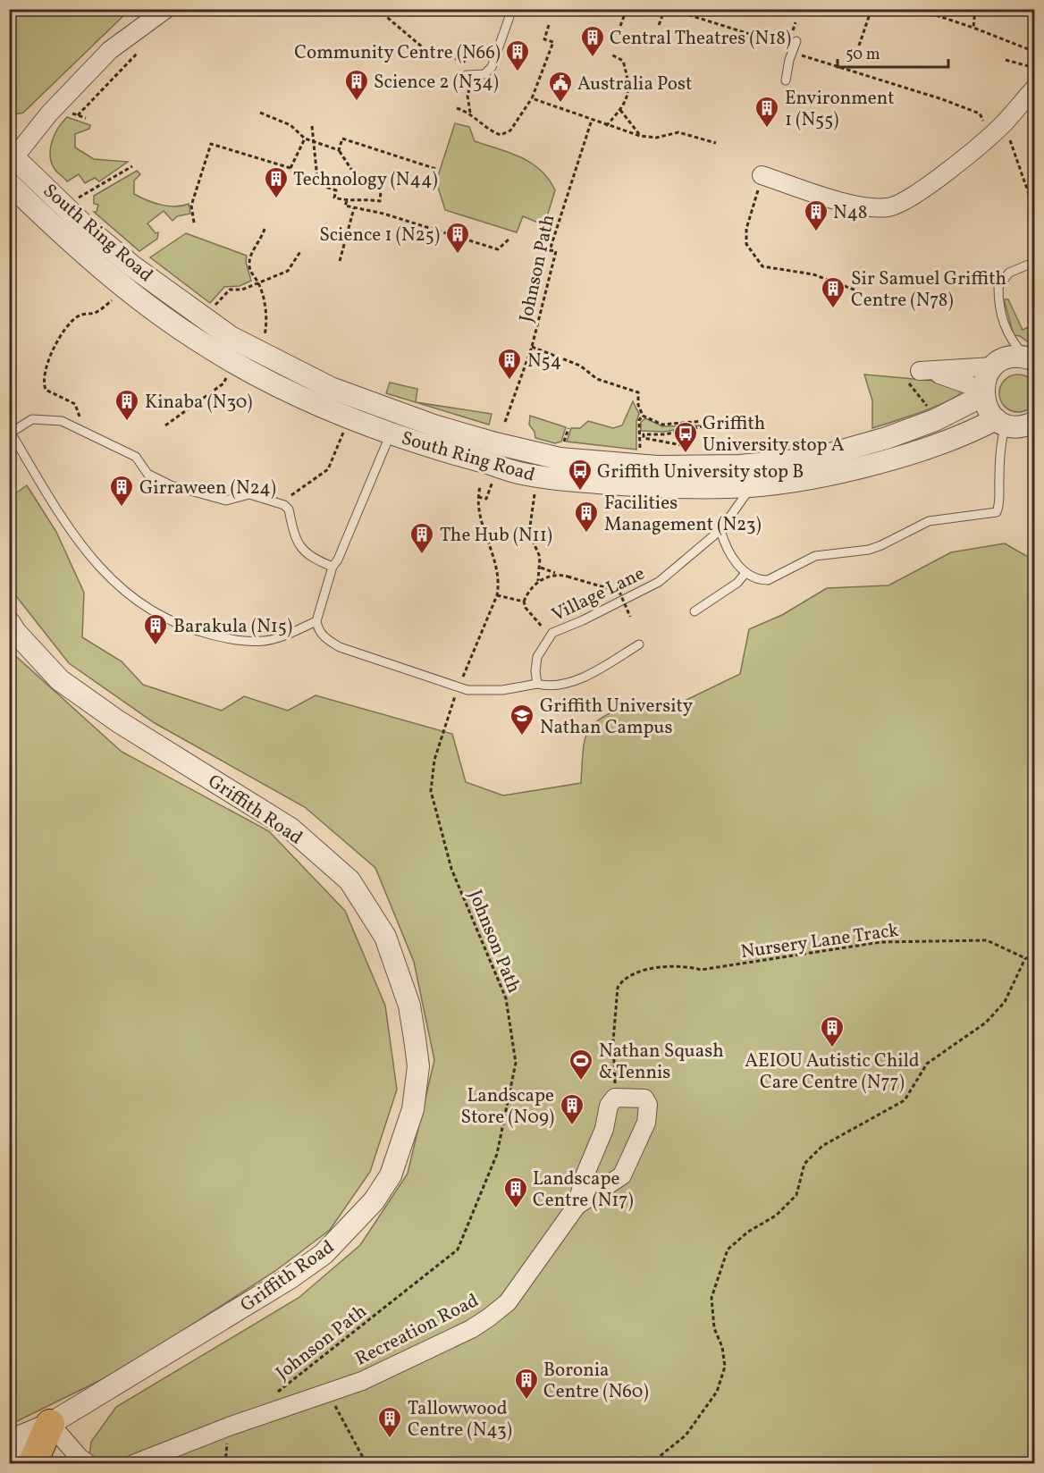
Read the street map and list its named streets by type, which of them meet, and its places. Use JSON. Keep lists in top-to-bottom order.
{
  "streets": {
    "street": ["South Ring Road", "Griffith Road", "Recreation Road"],
    "lane": ["Village Lane"],
    "path": ["Johnson Path", "Nursery Lane Track"]
  },
  "crossings": [
    ["South Ring Road", "Village Lane"],
    ["Nursery Lane Track", "Recreation Road"]
  ],
  "places": {
    "building": [
      "Central Theatres (N18)",
      "Community Centre (N66)",
      "Science 2 (N34)",
      "Environment 1 (N55)",
      "Technology (N44)",
      "N48",
      "Science 1 (N25)",
      "Sir Samuel Griffith Centre (N78)",
      "N54",
      "Kinaba (N30)",
      "Girraween (N24)",
      "Facilities Management (N23)",
      "The Hub (N11)",
      "Barakula (N15)",
      "AEIOU Autistic Child Care Centre (N77)",
      "Landscape Store (N09)",
      "Landscape Centre (N17)",
      "Boronia Centre (N60)",
      "Tallowwood Centre (N43)"
    ],
    "public building": ["Australia Post"],
    "bus stop": ["Griffith University stop A", "Griffith University stop B"],
    "school or university": ["Griffith University Nathan Campus"],
    "sports": ["Nathan Squash & Tennis"]
  },
  "scale_bar": "50 m"
}
